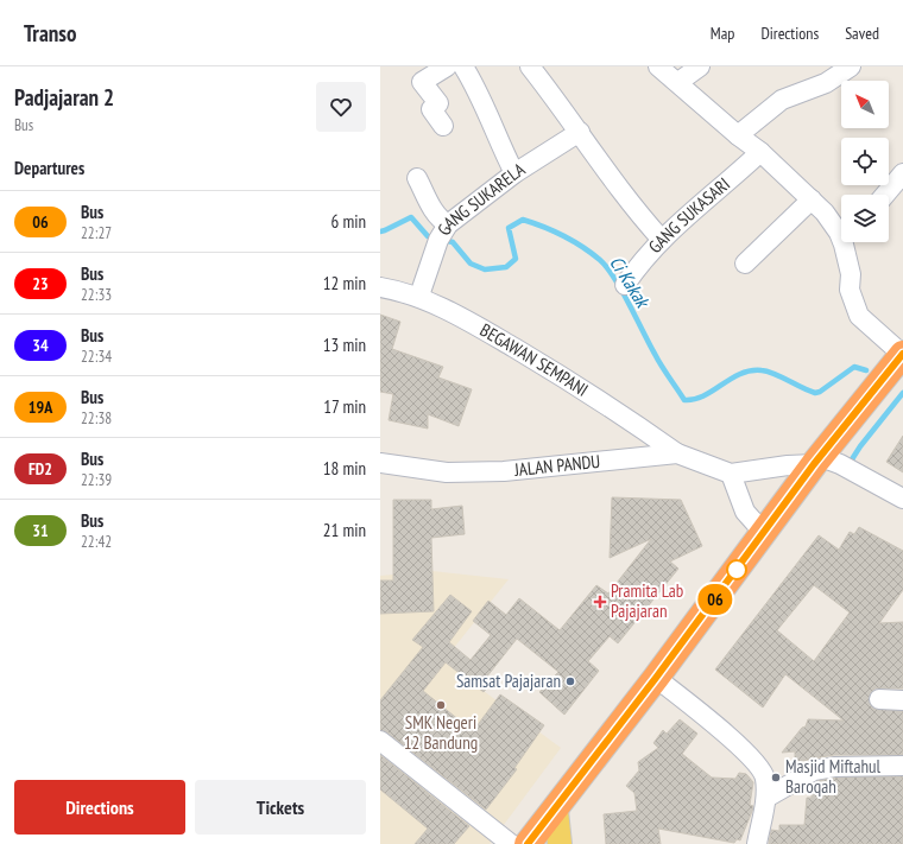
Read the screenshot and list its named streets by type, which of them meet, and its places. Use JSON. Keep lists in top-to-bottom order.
{
  "streets": {
    "street": [
      "GANG SUKARELA",
      "GANG SUKASARI",
      "BEGAWAN SEMPANI",
      "JALAN PANDU"
    ]
  },
  "crossings": [
    ["GANG SUKARELA", "BEGAWAN SEMPANI"],
    ["BEGAWAN SEMPANI", "JALAN PANDU"]
  ],
  "water": ["Ci Kakak"],
  "places": {
    "health": ["Pramita Lab Pajajaran"],
    "other": ["Samsat Pajajaran", "SMK Negeri 12 Bandung", "Masjid Miftahul Baroqah"]
  },
  "lines": ["bus line 06"],
  "north": "top left",
  "page": {
    "header": "Transo",
    "nav": ["Map", "Directions", "Saved"],
    "heading": [
      ["Padjajaran 2", "Bus"],
      "Departures"
    ],
    "on_map": "06",
    "list": [
      {
        "mark": "06",
        "name": "Bus",
        "note": "22:27",
        "value": "6 min"
      },
      {
        "mark": "23",
        "name": "Bus",
        "note": "22:33",
        "value": "12 min"
      },
      {
        "mark": "34",
        "name": "Bus",
        "note": "22:34",
        "value": "13 min"
      },
      {
        "mark": "19A",
        "name": "Bus",
        "note": "22:38",
        "value": "17 min"
      },
      {
        "mark": "FD2",
        "name": "Bus",
        "note": "22:39",
        "value": "18 min"
      },
      {
        "mark": "31",
        "name": "Bus",
        "note": "22:42",
        "value": "21 min"
      }
    ],
    "buttons": ["Directions", "Tickets"]
  }
}
